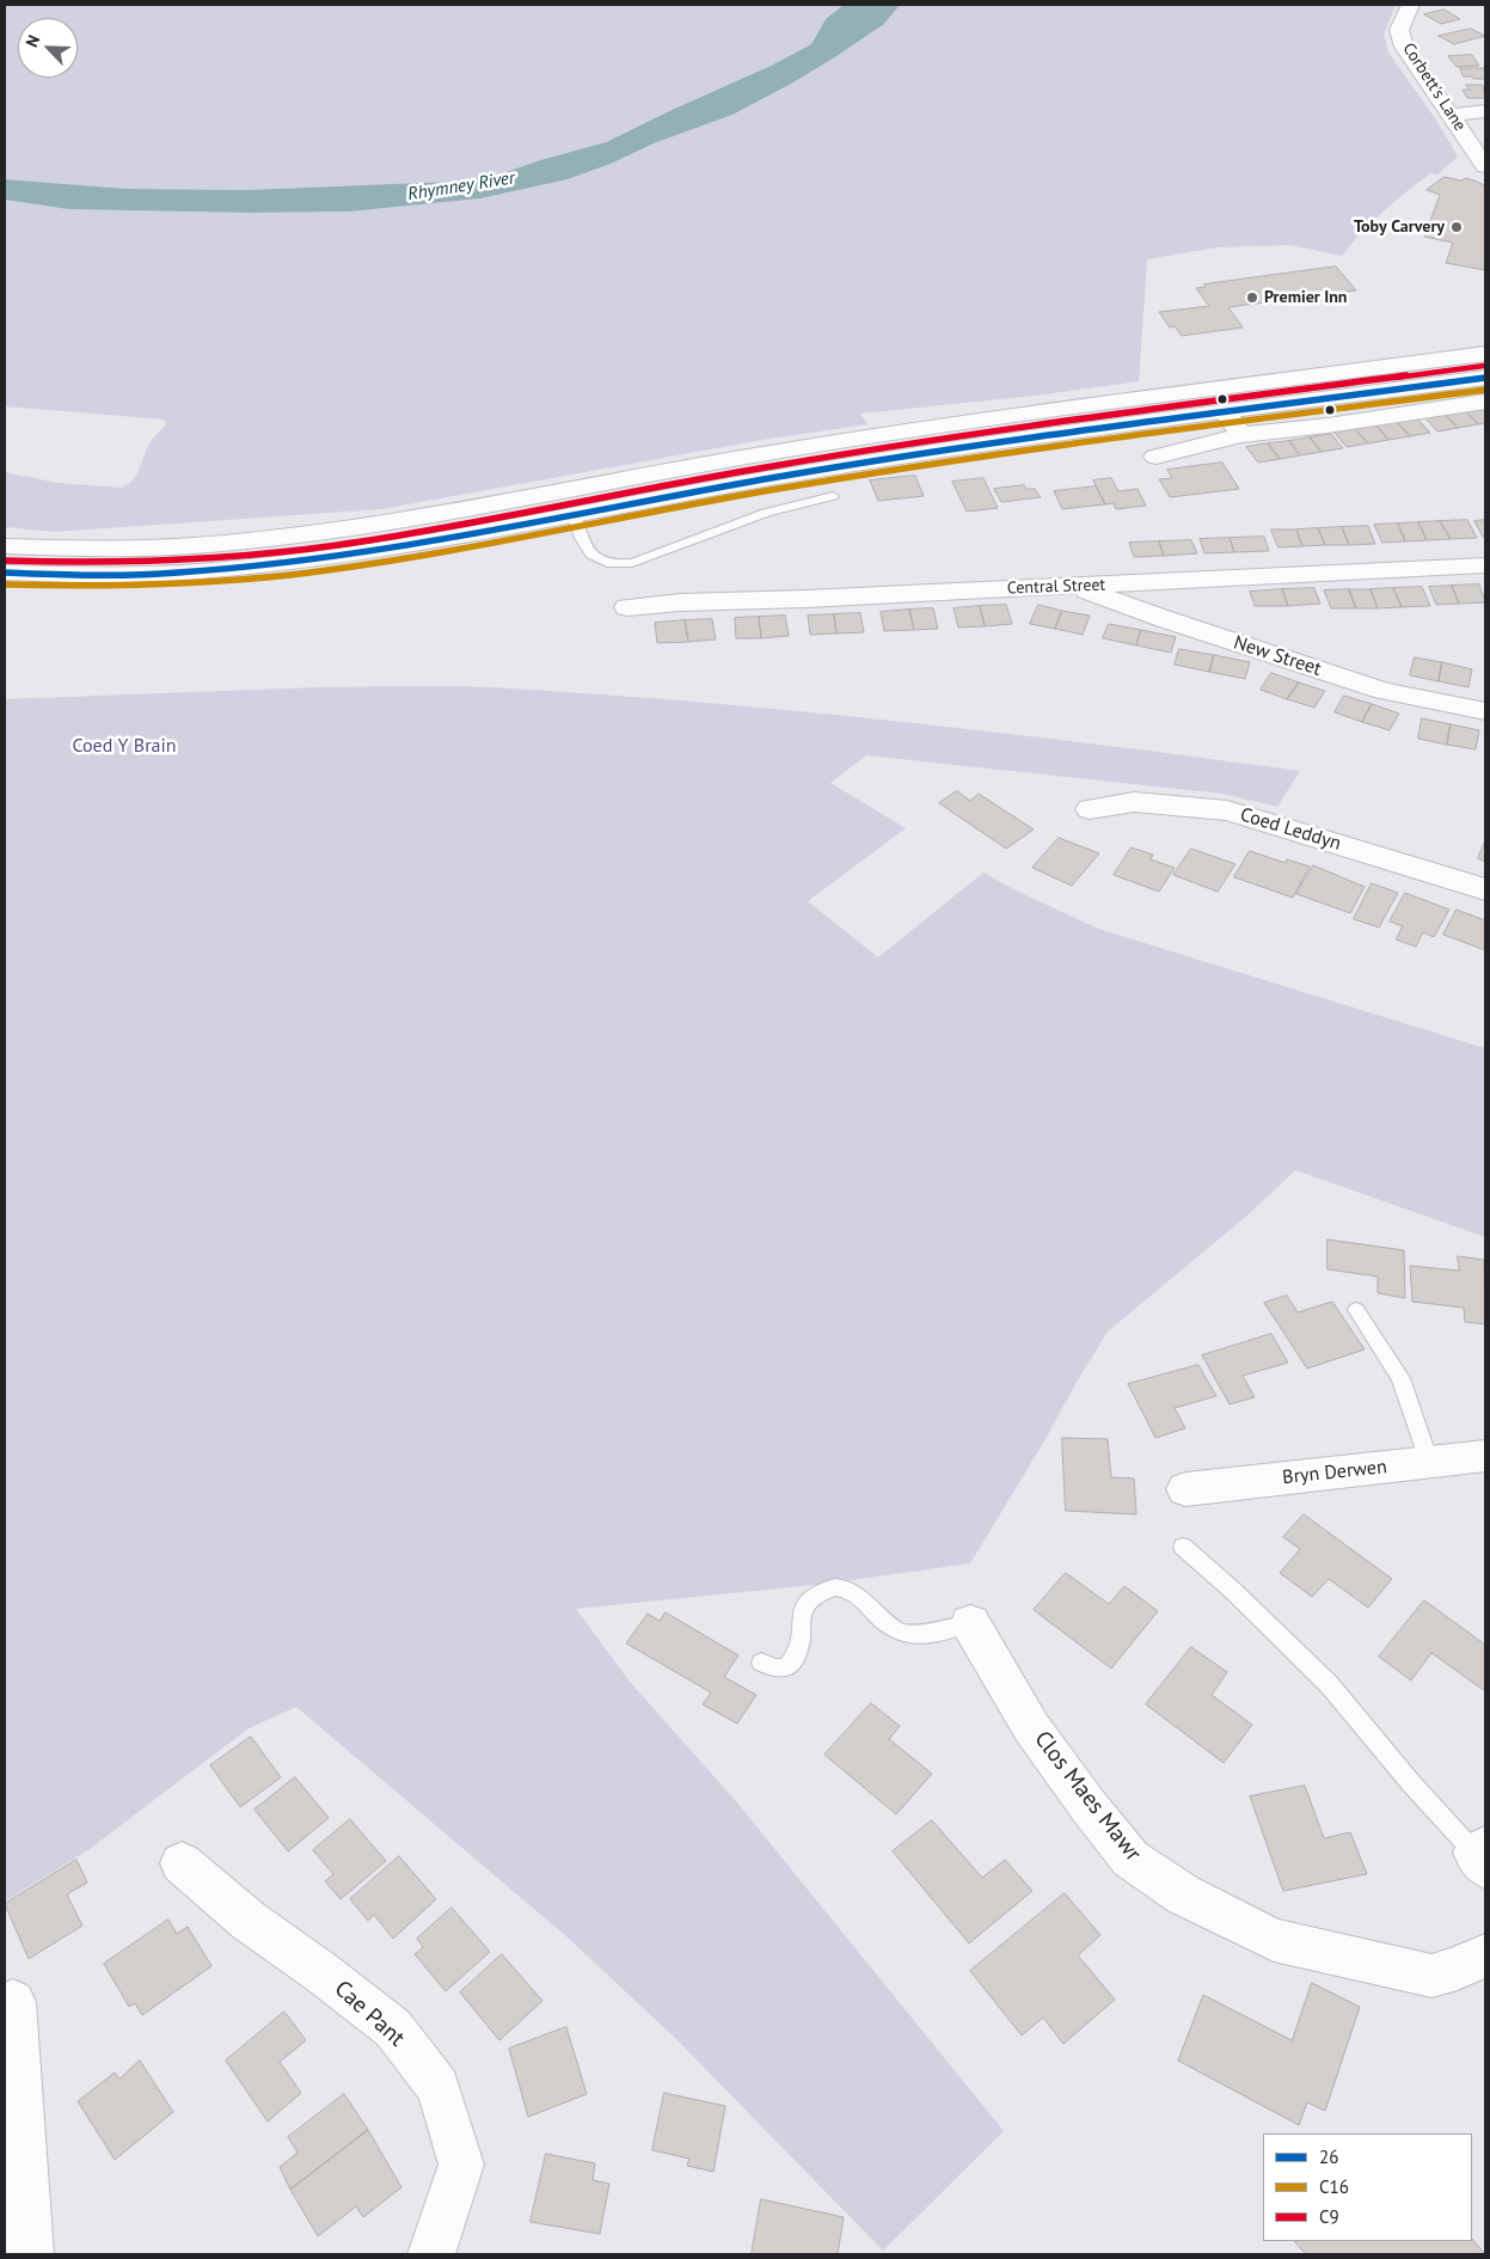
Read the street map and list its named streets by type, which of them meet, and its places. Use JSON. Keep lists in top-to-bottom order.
{
  "streets": {
    "street": [
      "Corbett's Lane",
      "Central Street",
      "New Street",
      "Coed Leddyn",
      "Bryn Derwen",
      "Clos Maes Mawr",
      "Cae Pant"
    ]
  },
  "crossings": [
    ["Central Street", "New Street"]
  ],
  "water": ["Rhymney River"],
  "parks": ["Coed Y Brain"],
  "places": ["Toby Carvery", "Premier Inn"],
  "lines": ["transit line C9", "transit line 26", "transit line C16"],
  "legend": ["26", "C16", "C9"],
  "north": "top left"
}
